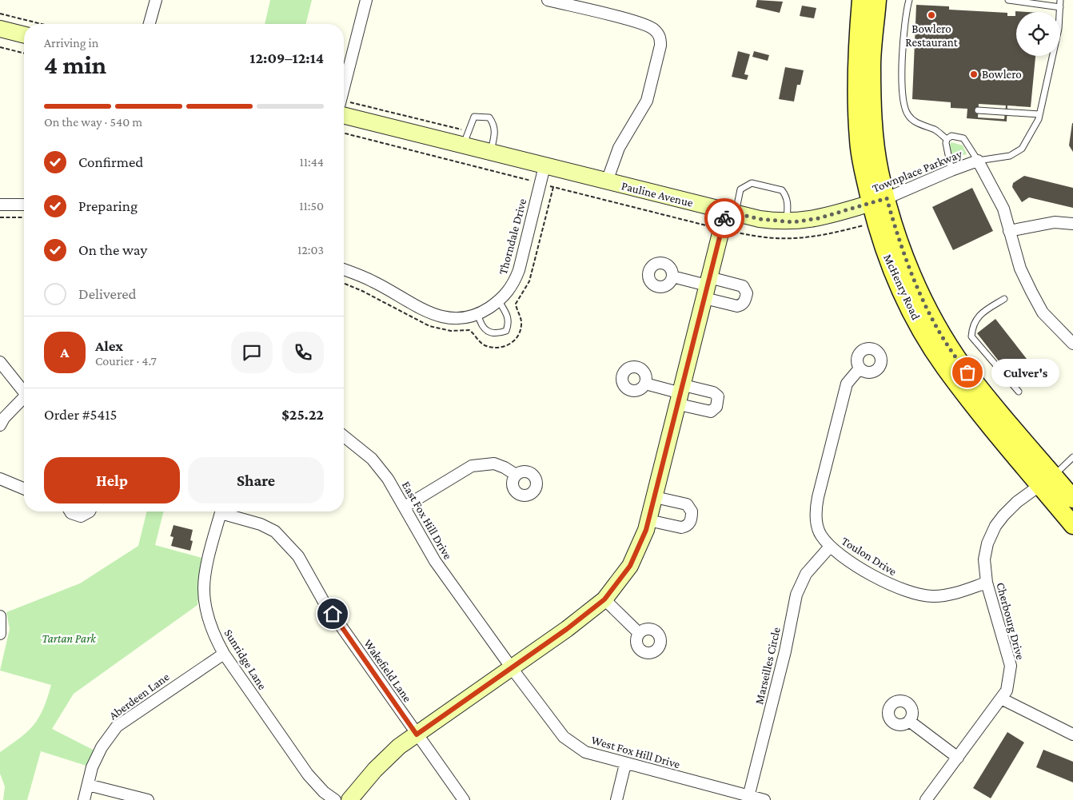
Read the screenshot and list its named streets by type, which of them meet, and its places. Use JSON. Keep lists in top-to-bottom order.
{
  "streets": {
    "main road": ["McHenry Road"],
    "street": [
      "Townplace Parkway",
      "Pauline Avenue",
      "Thorndale Drive",
      "East Fox Hill Drive",
      "Toulon Drive",
      "Cherbourg Drive",
      "Sunridge Lane",
      "Marseilles Circle",
      "Wakefield Lane",
      "Aberdeen Lane",
      "West Fox Hill Drive"
    ]
  },
  "crossings": [
    ["Townplace Parkway", "Pauline Avenue"],
    ["Townplace Parkway", "McHenry Road"],
    ["Pauline Avenue", "Thorndale Drive"],
    ["Pauline Avenue", "McHenry Road"],
    ["McHenry Road", "Cherbourg Drive"],
    ["East Fox Hill Drive", "West Fox Hill Drive"],
    ["Toulon Drive", "Cherbourg Drive"],
    ["Toulon Drive", "Marseilles Circle"],
    ["Sunridge Lane", "Aberdeen Lane"],
    ["Marseilles Circle", "West Fox Hill Drive"]
  ],
  "parks": ["Tartan Park"],
  "places": ["Bowlero Restaurant", "Bowlero", "Culver's"],
  "page": {
    "heading": ["4 min", "Arriving in", "12:09–12:14"],
    "panel": [
      "Alex",
      "Courier · 4.7",
      "Order #5415",
      "$25.22"
    ],
    "bar": "On the way · 540 m",
    "list": [
      ["Confirmed", "11:44"],
      ["Preparing", "11:50"],
      ["On the way", "12:03"],
      "Delivered"
    ],
    "round": "A",
    "bubble": "Culver's",
    "buttons": ["Help", "Share"]
  }
}
